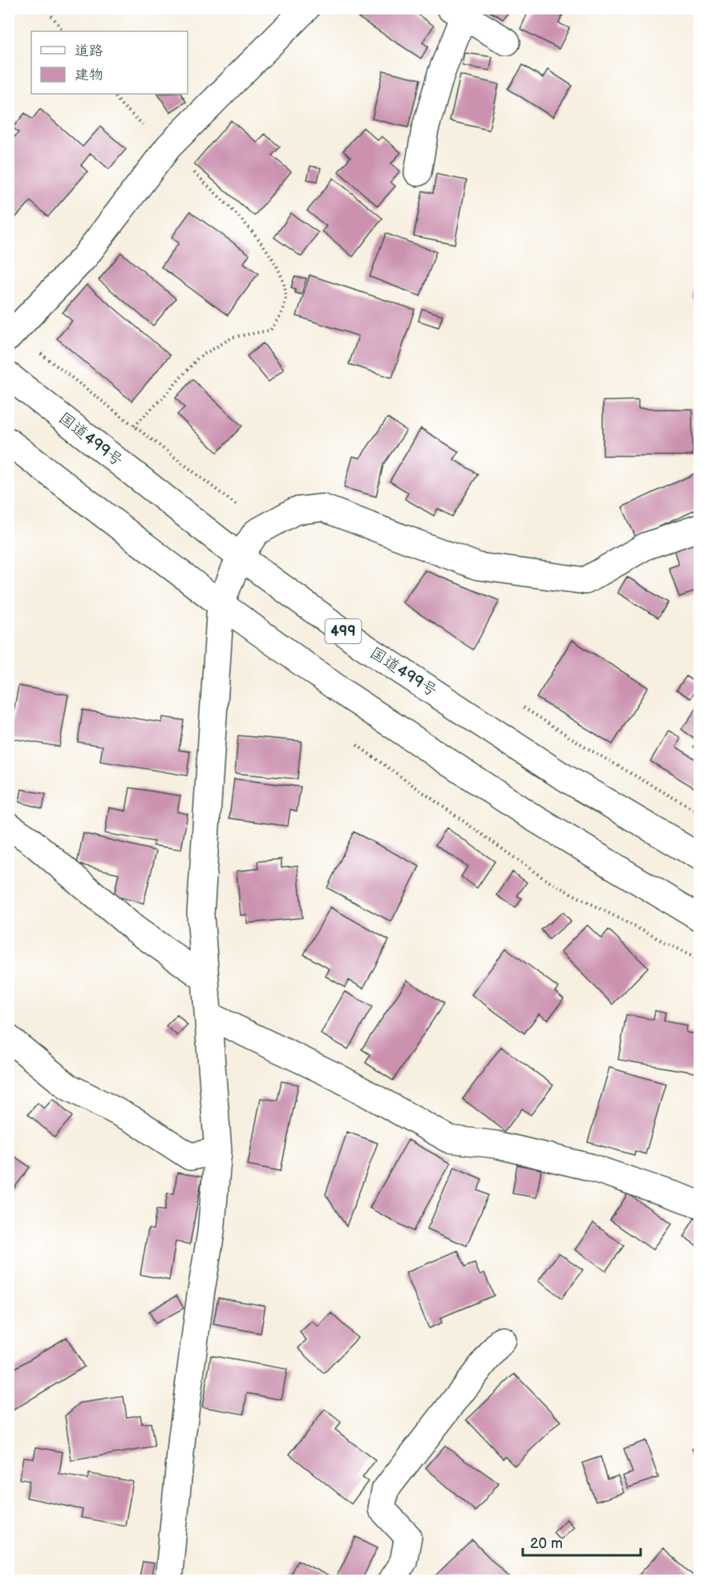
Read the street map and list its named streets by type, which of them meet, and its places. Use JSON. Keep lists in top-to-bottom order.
{
  "streets": {
    "main road": ["国道499号", "499"]
  },
  "legend": ["道路", "建物"],
  "scale_bar": "20 m"
}
